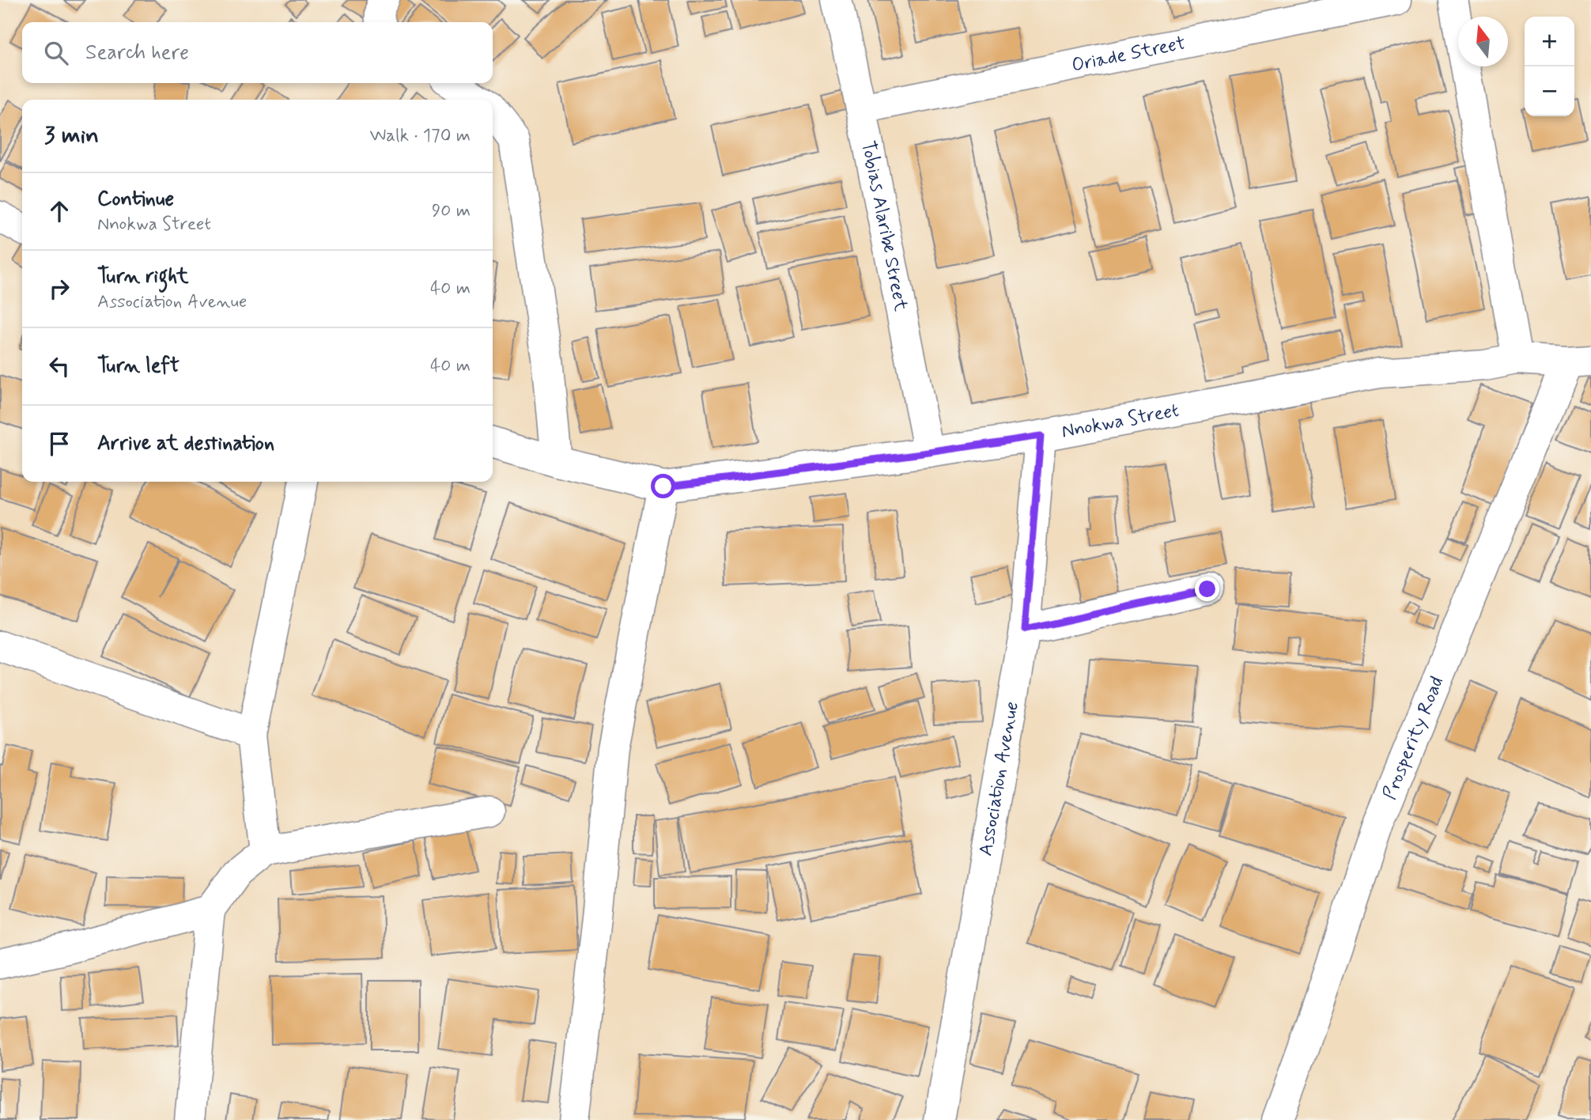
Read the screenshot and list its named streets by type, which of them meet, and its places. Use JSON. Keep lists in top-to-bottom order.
{
  "streets": {
    "street": [
      "Oriade Street",
      "Tobias Alaribe Street",
      "Nnokwa Street",
      "Prosperity Road",
      "Association Avenue"
    ]
  },
  "crossings": [
    ["Oriade Street", "Tobias Alaribe Street"],
    ["Tobias Alaribe Street", "Nnokwa Street"],
    ["Nnokwa Street", "Prosperity Road"],
    ["Nnokwa Street", "Association Avenue"]
  ],
  "north": "top",
  "page": {
    "map_buttons": ["+", "−"],
    "search": "Search here",
    "heading": ["3 min", "Walk · 170 m"],
    "list": [
      ["Continue", "Nnokwa Street", "90 m"],
      ["Turn right", "Association Avenue", "40 m"],
      ["Turn left", "40 m"],
      "Arrive at destination"
    ]
  }
}
